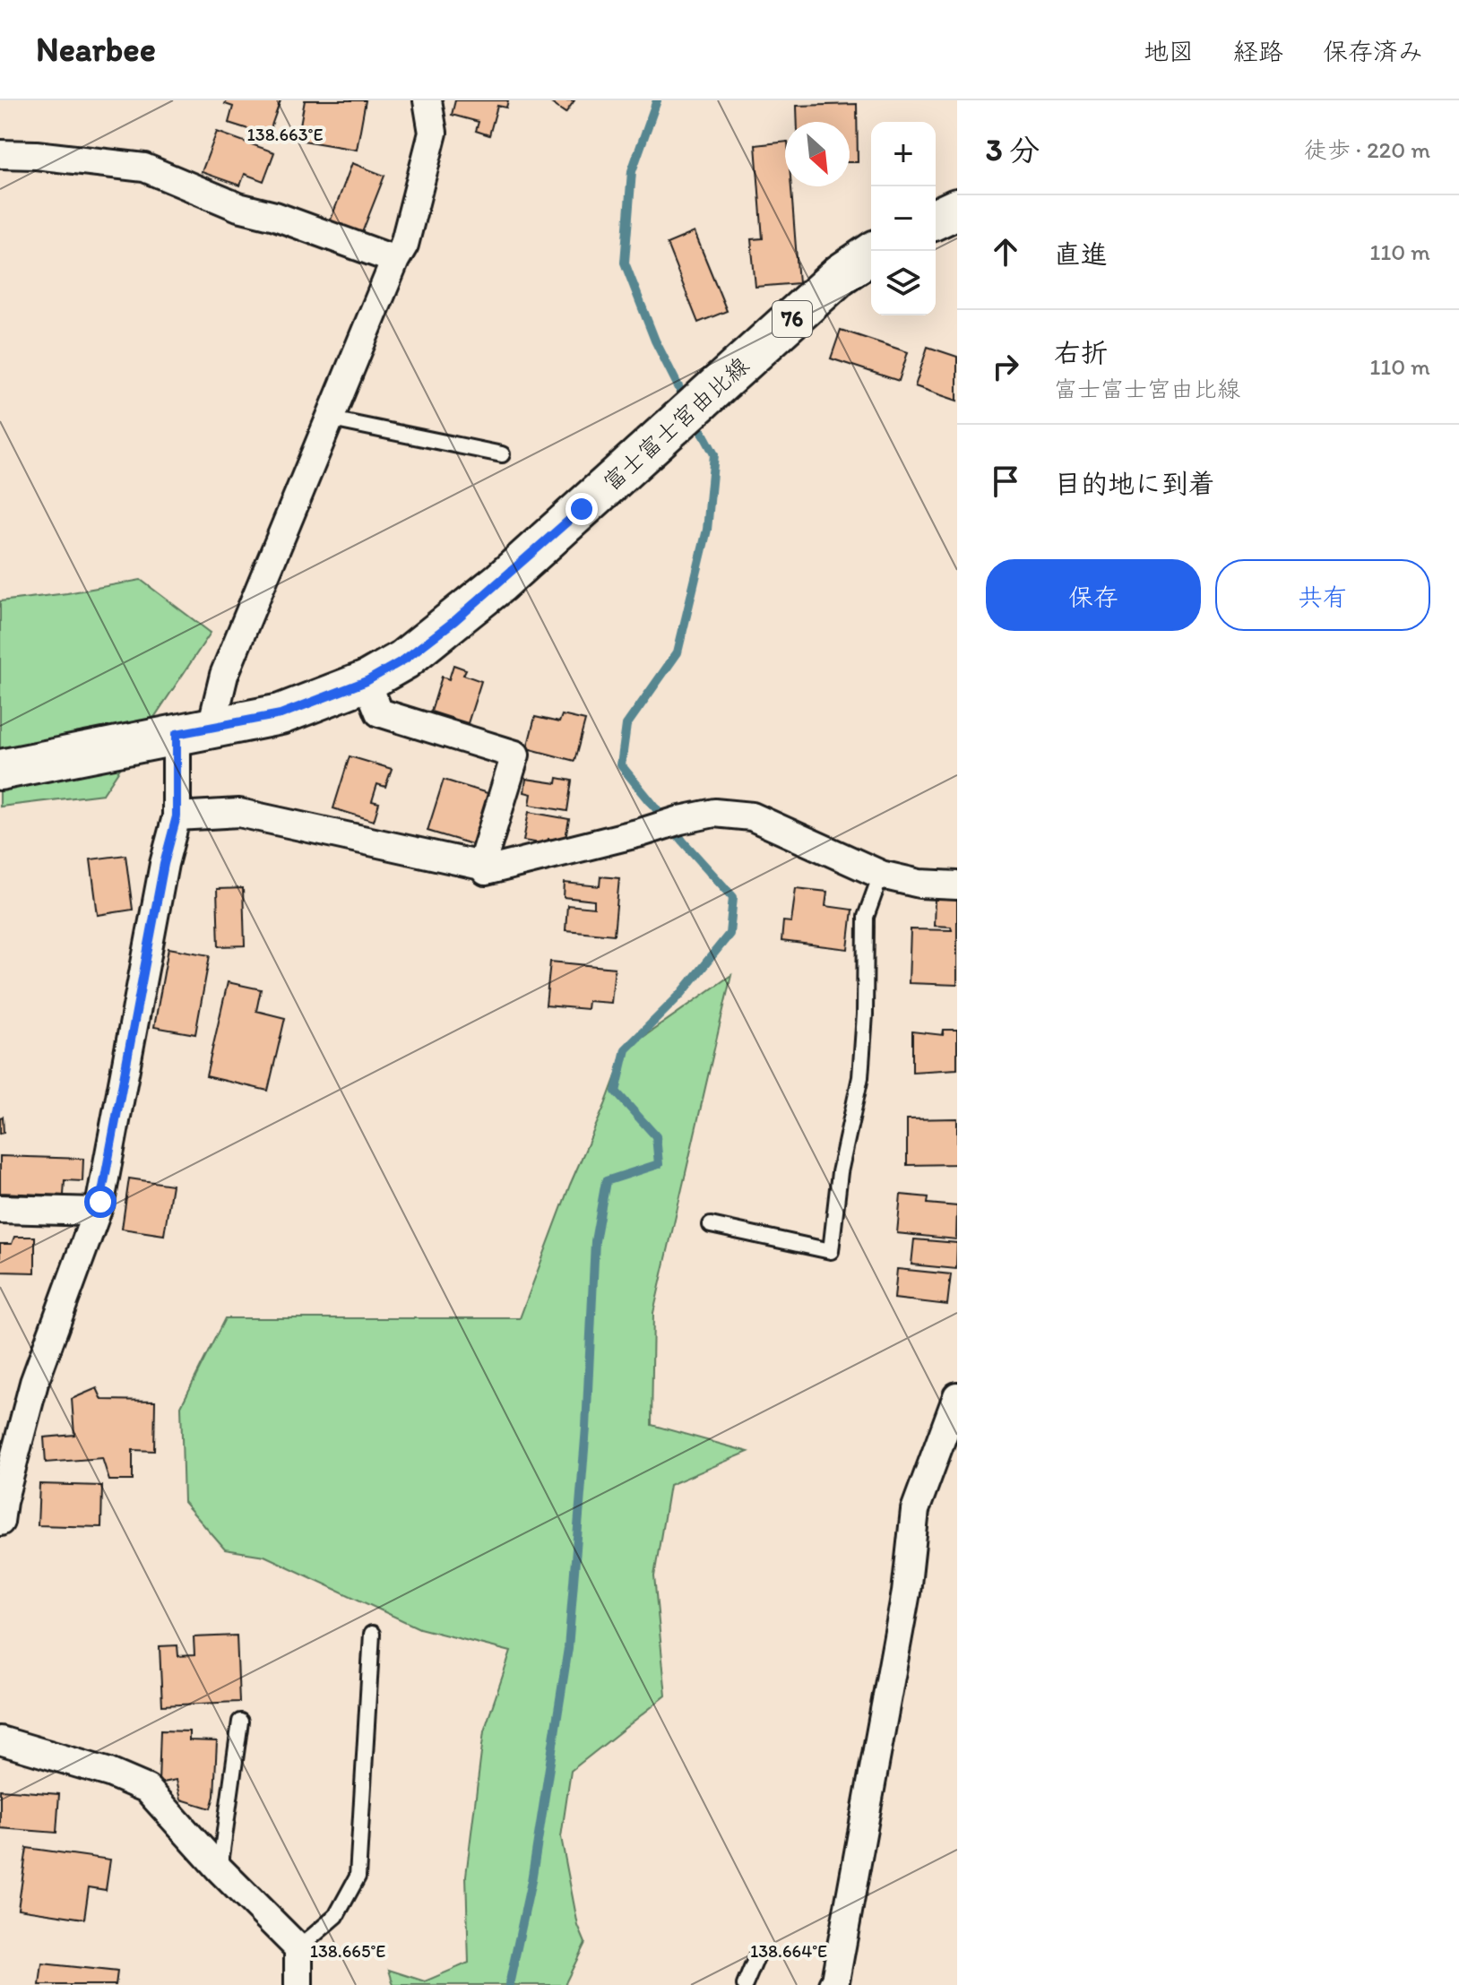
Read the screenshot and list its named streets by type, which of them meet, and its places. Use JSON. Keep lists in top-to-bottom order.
{
  "streets": {
    "main road": ["76", "富士富士宮由比線"]
  },
  "north": "bottom right",
  "page": {
    "header": "Nearbee",
    "nav": ["地図", "経路", "保存済み"],
    "heading": ["3 分", "徒歩 · 220 m"],
    "map_buttons": ["+", "−"],
    "list": [
      ["直進", "110 m"],
      ["右折", "富士富士宮由比線", "110 m"],
      "目的地に到着"
    ],
    "buttons": ["保存", "共有"]
  },
  "coordinates": ["138.663°E", "138.665°E", "138.664°E"]
}
